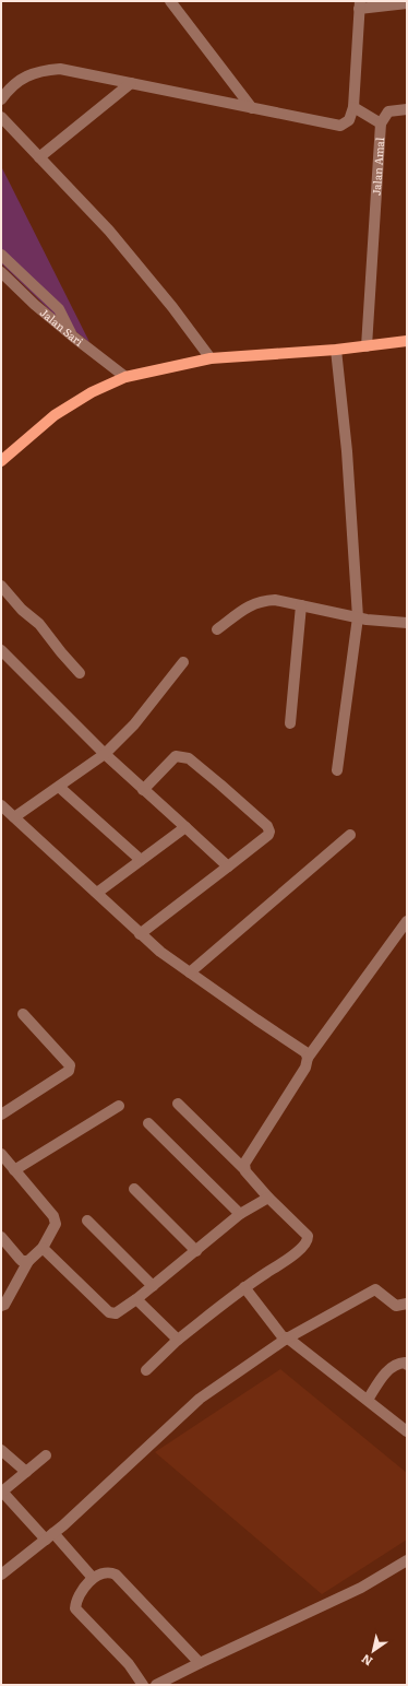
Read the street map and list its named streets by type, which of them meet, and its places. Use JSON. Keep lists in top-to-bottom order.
{
  "streets": {
    "street": ["Jalan Amal", "Jalan Sari"]
  },
  "north": "bottom left"
}
